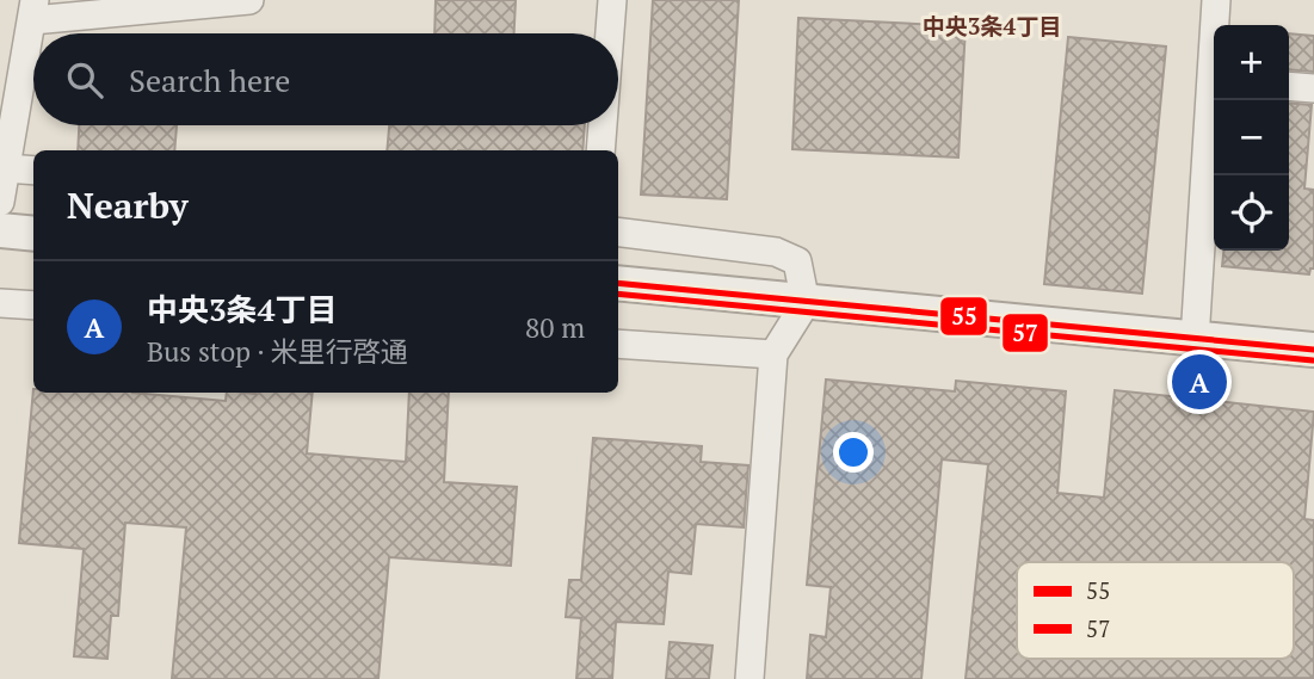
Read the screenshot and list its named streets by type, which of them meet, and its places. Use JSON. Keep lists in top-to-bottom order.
{
  "districts": ["中央3条4丁目"],
  "lines": ["transit line 55", "transit line 57"],
  "legend": ["55", "57"],
  "page": {
    "map_buttons": ["+", "−"],
    "search": "Search here",
    "heading": "Nearby",
    "list": [
      {
        "mark": "A",
        "name": "中央3条4丁目",
        "note": "Bus stop · 米里行啓通",
        "value": "80 m"
      }
    ],
    "pins": "A"
  }
}
